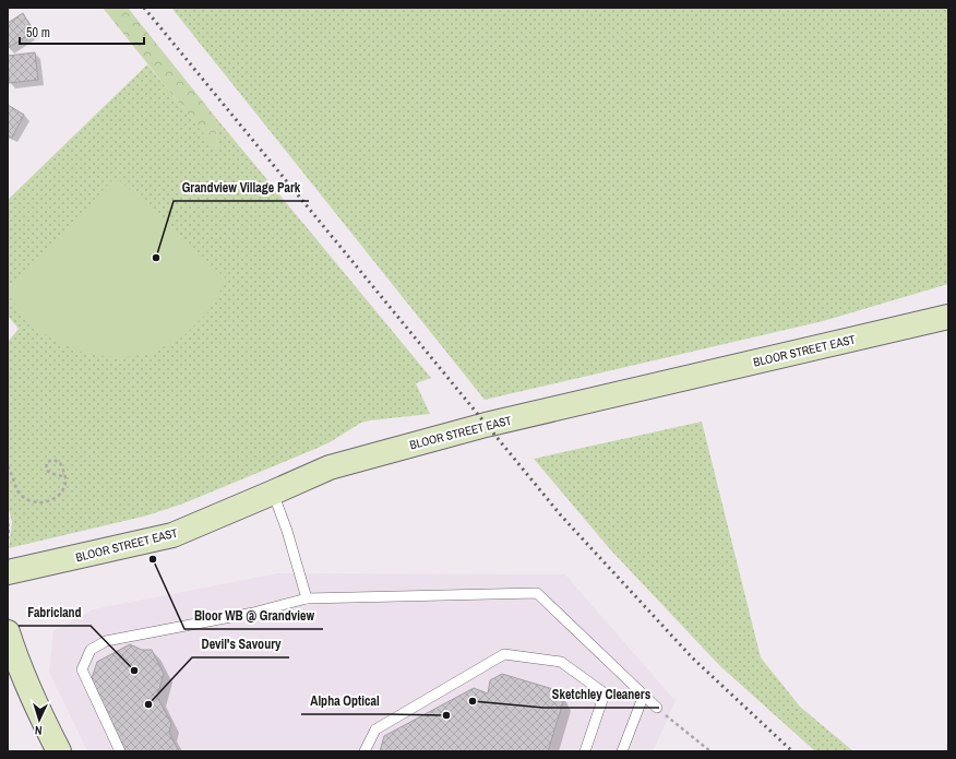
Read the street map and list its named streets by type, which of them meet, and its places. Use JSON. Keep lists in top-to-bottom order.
{
  "streets": {
    "main road": ["BLOOR STREET EAST"]
  },
  "places": [
    "Grandview Village Park",
    "Bloor WB @ Grandview",
    "Fabricland",
    "Sketchley Cleaners",
    "Devil's Savoury",
    "Alpha Optical"
  ],
  "scale_bar": "50 m",
  "north": "bottom"
}
